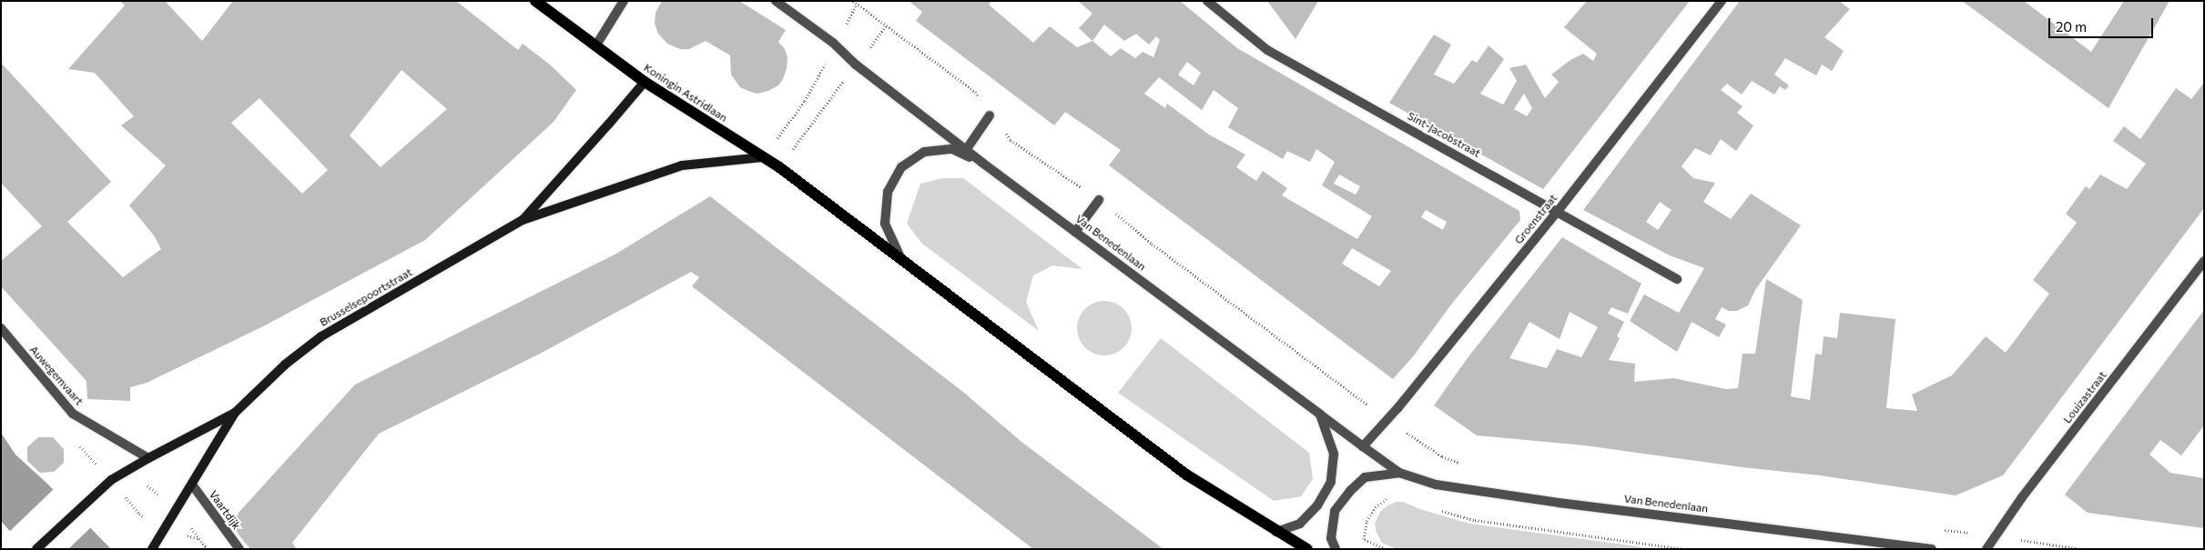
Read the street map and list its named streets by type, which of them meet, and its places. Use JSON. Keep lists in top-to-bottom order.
{
  "streets": {
    "main road": ["Koningin Astridlaan", "Brusselsepoortstraat"],
    "street": [
      "Sint-Jacobstraat",
      "Groenstraat",
      "Van Benedenlaan",
      "Auwegemvaart",
      "Louizastraat",
      "Vaartdijk"
    ]
  },
  "crossings": [
    ["Koningin Astridlaan", "Brusselsepoortstraat"],
    ["Sint-Jacobstraat", "Groenstraat"],
    ["Groenstraat", "Van Benedenlaan"],
    ["Brusselsepoortstraat", "Auwegemvaart"],
    ["Brusselsepoortstraat", "Vaartdijk"]
  ],
  "scale_bar": "20 m"
}
